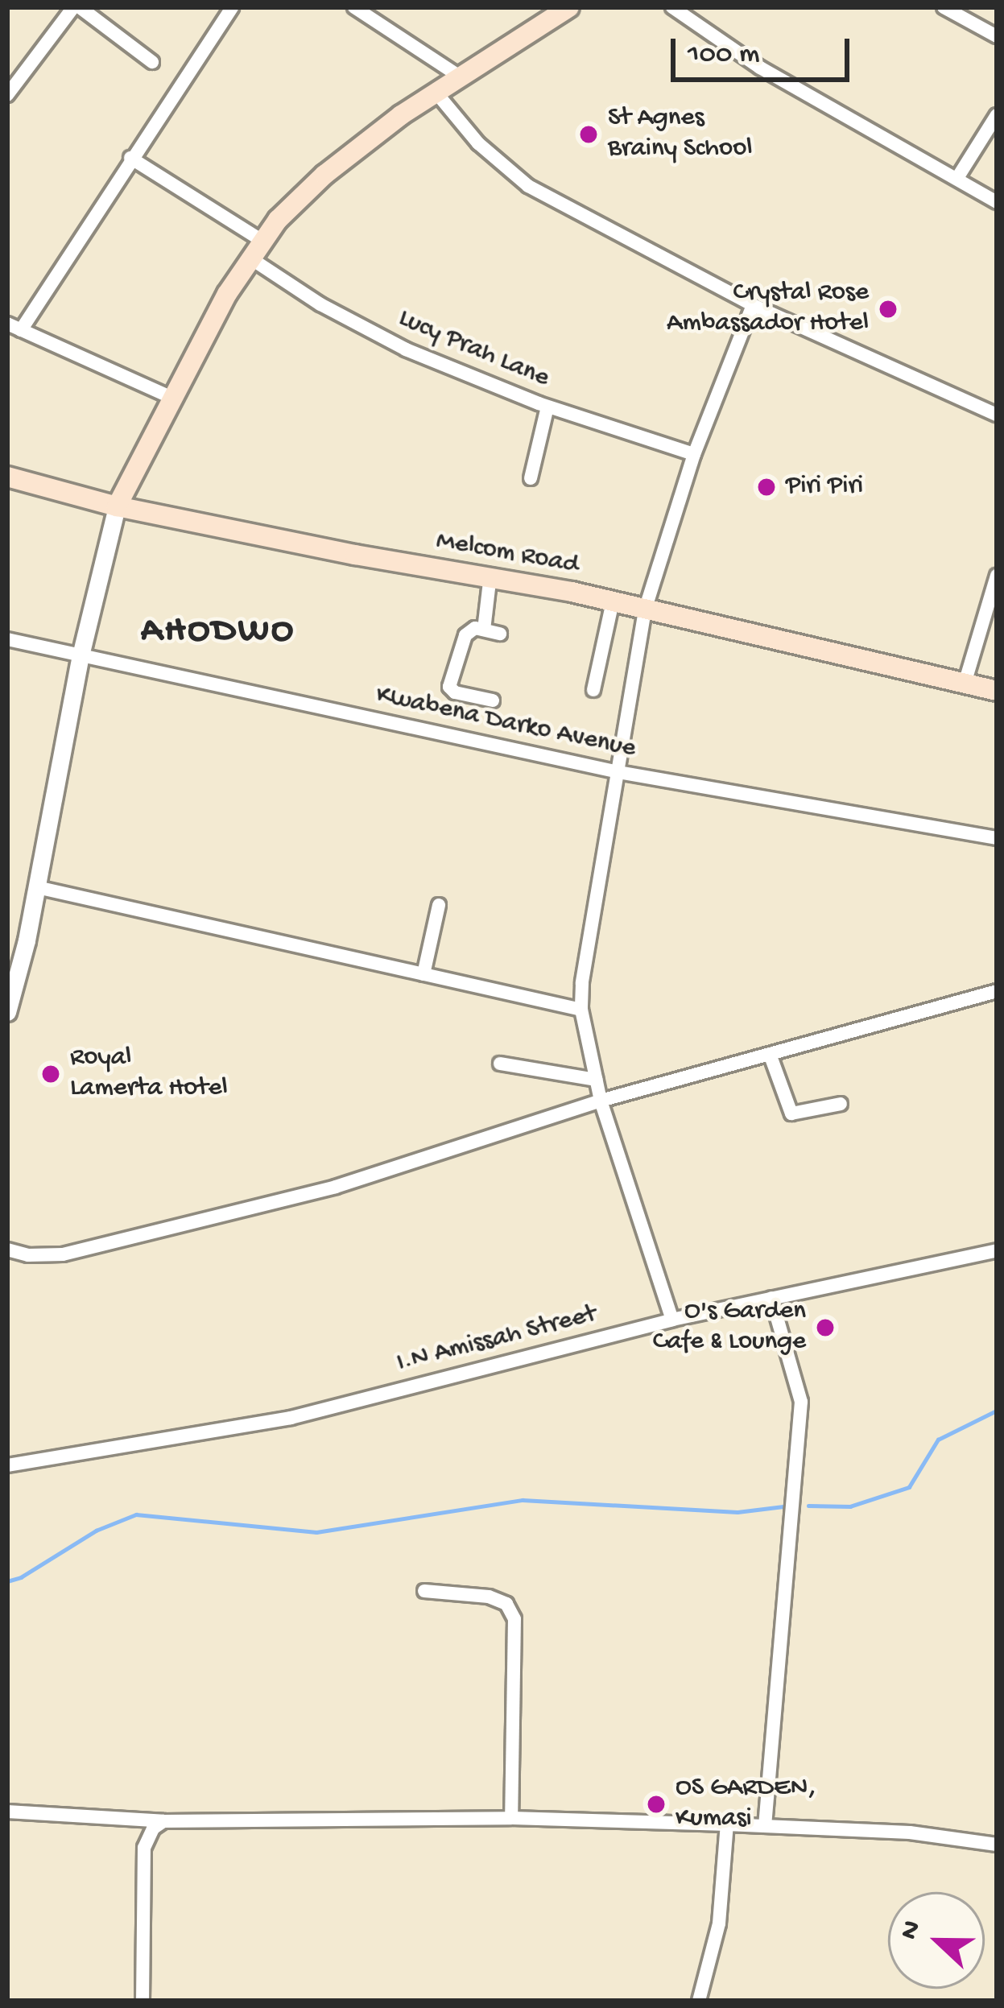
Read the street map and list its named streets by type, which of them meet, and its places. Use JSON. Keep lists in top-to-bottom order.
{
  "streets": {
    "main road": ["Melcom Road"],
    "street": ["Lucy Prah Lane", "Kwabena Darko Avenue", "I.N Amissah Street"]
  },
  "districts": ["AHODWO"],
  "places": [
    "St Agnes Brainy School",
    "Crystal Rose Ambassador Hotel",
    "Piri Piri",
    "Royal Lamerta Hotel",
    "O's Garden Cafe & Lounge",
    "OS GARDEN, Kumasi"
  ],
  "scale_bar": "100 m",
  "north": "left"
}
